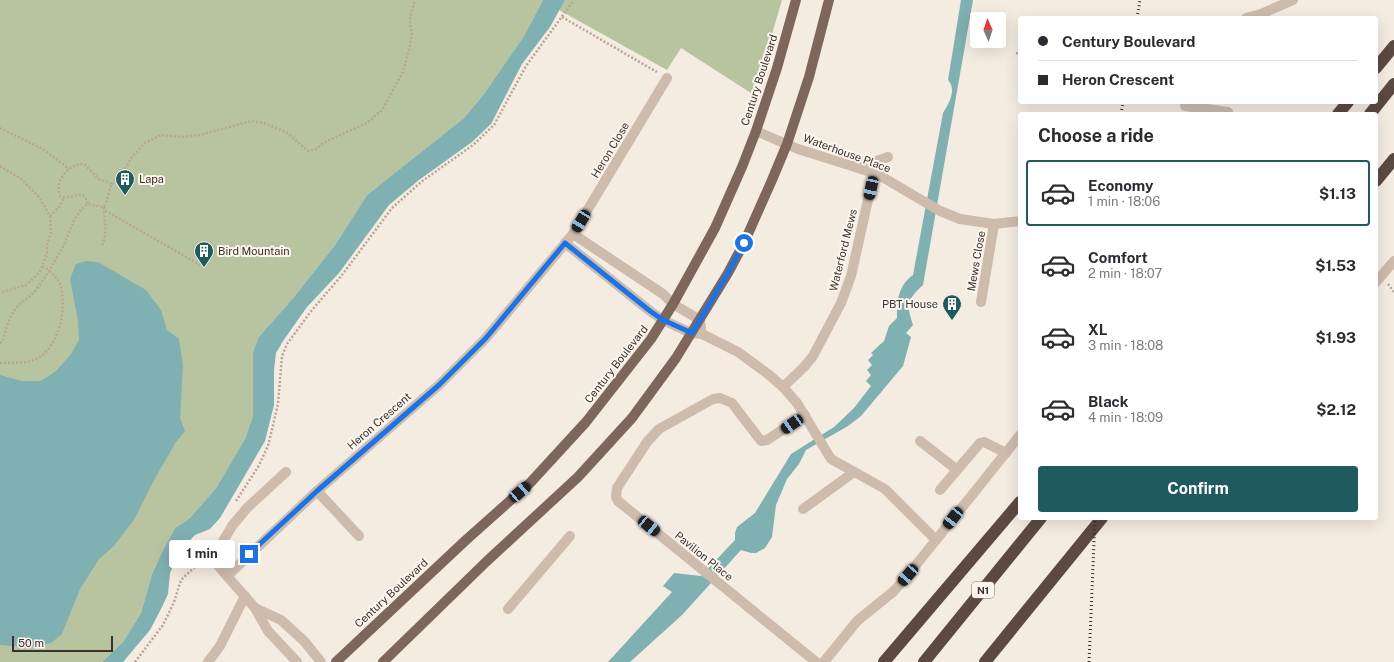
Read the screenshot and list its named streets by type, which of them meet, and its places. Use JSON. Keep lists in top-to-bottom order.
{
  "streets": {
    "highway": ["N1"],
    "main road": ["Century Boulevard"],
    "street": [
      "Heron Close",
      "Waterhouse Place",
      "Waterford Mews",
      "Mews Close",
      "Heron Crescent",
      "Pavilion Place"
    ]
  },
  "crossings": [
    ["Century Boulevard", "Waterhouse Place"],
    ["Heron Close", "Heron Crescent"],
    ["Waterhouse Place", "Waterford Mews"],
    ["Waterhouse Place", "Mews Close"]
  ],
  "places": {
    "building": ["Lapa", "Bird Mountain", "PBT House"]
  },
  "scale_bar": "50 m",
  "north": "top",
  "page": {
    "banner": ["Century Boulevard", "Heron Crescent"],
    "heading": "Choose a ride",
    "list": [
      {
        "name": "Economy",
        "note": "1 min · 18:06",
        "value": "$1.13"
      },
      {
        "name": "Comfort",
        "note": "2 min · 18:07",
        "value": "$1.53"
      },
      {
        "name": "XL",
        "note": "3 min · 18:08",
        "value": "$1.93"
      },
      {
        "name": "Black",
        "note": "4 min · 18:09",
        "value": "$2.12"
      }
    ],
    "buttons": "Confirm",
    "bubble": "1 min",
    "scale": "50 m"
  }
}
